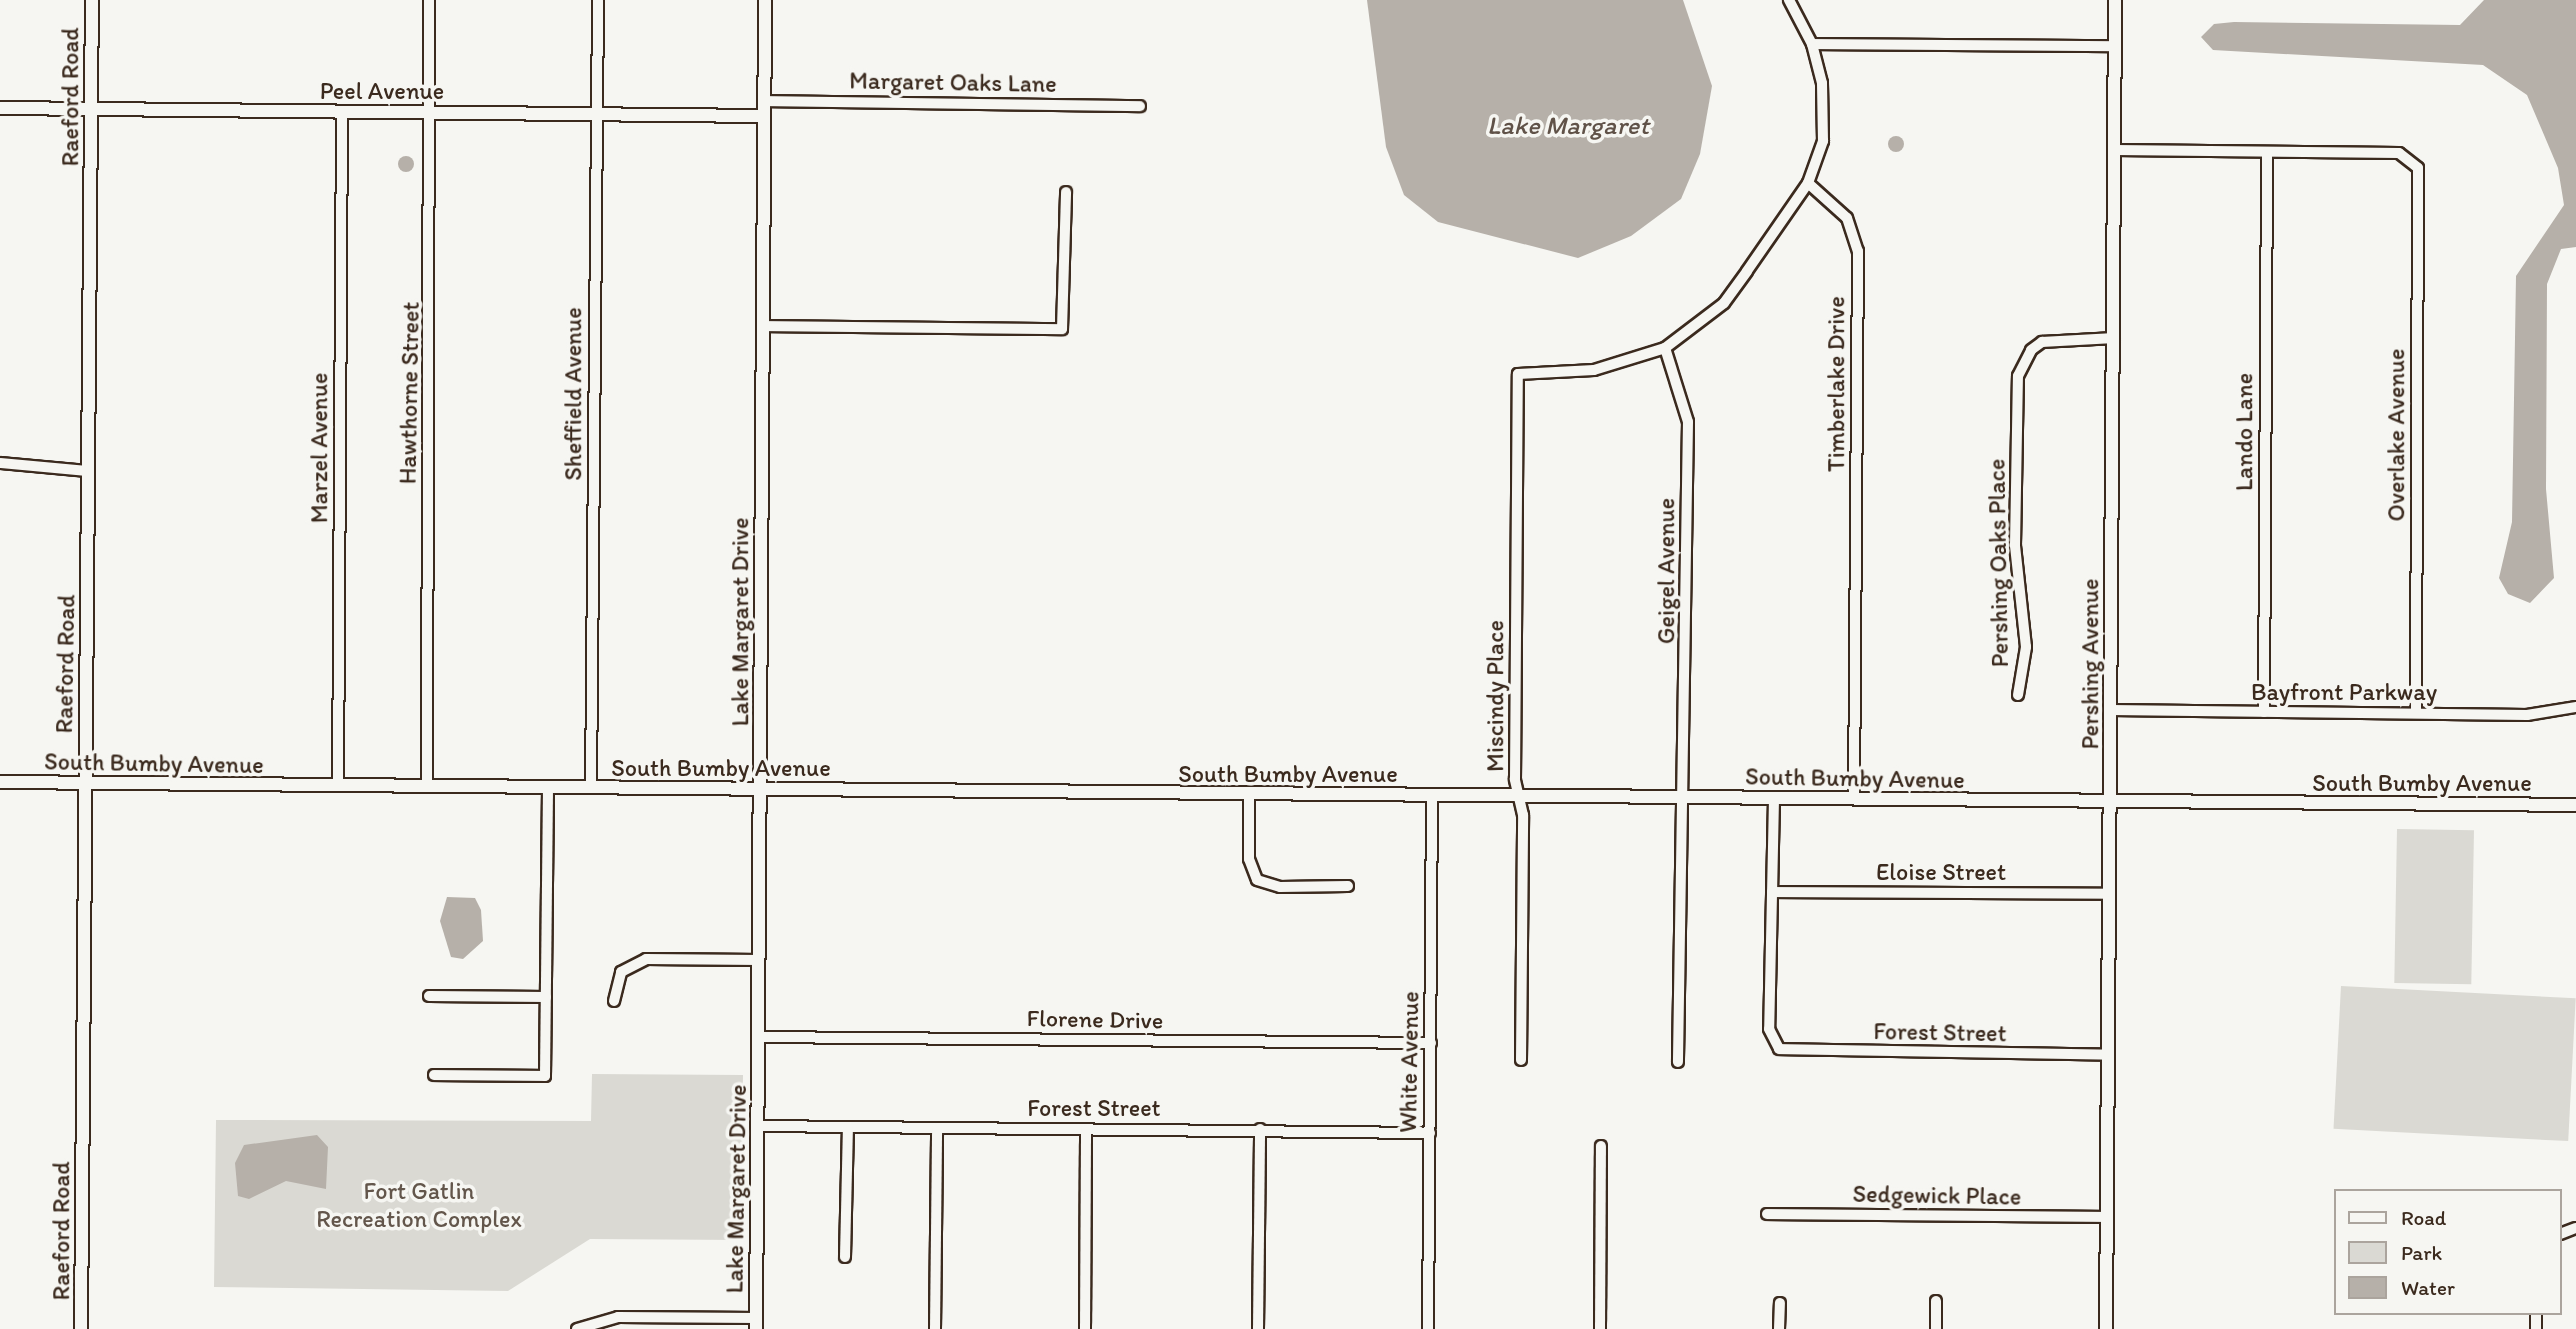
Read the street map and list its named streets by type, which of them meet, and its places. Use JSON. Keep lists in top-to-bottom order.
{
  "streets": {
    "street": [
      "Margaret Oaks Lane",
      "Peel Avenue",
      "Raeford Road",
      "Timberlake Drive",
      "Hawthorne Street",
      "Sheffield Avenue",
      "Lando Lane",
      "Overlake Avenue",
      "Marzel Avenue",
      "Pershing Oaks Place",
      "Geigel Avenue",
      "Lake Margaret Drive",
      "Pershing Avenue",
      "Bayfront Parkway",
      "Miscindy Place",
      "South Bumby Avenue",
      "Eloise Street",
      "Florene Drive",
      "Forest Street",
      "White Avenue",
      "Sedgewick Place"
    ]
  },
  "crossings": [
    ["Margaret Oaks Lane", "Lake Margaret Drive"],
    ["Peel Avenue", "Raeford Road"],
    ["Peel Avenue", "Hawthorne Street"],
    ["Peel Avenue", "Sheffield Avenue"],
    ["Peel Avenue", "Marzel Avenue"],
    ["Peel Avenue", "Lake Margaret Drive"],
    ["Raeford Road", "South Bumby Avenue"],
    ["Timberlake Drive", "South Bumby Avenue"],
    ["Hawthorne Street", "South Bumby Avenue"],
    ["Sheffield Avenue", "South Bumby Avenue"],
    ["Lando Lane", "Overlake Avenue"],
    ["Lando Lane", "Bayfront Parkway"],
    ["Overlake Avenue", "Bayfront Parkway"],
    ["Marzel Avenue", "South Bumby Avenue"],
    ["Pershing Oaks Place", "Pershing Avenue"],
    ["Geigel Avenue", "Miscindy Place"],
    ["Geigel Avenue", "South Bumby Avenue"],
    ["Lake Margaret Drive", "South Bumby Avenue"],
    ["Lake Margaret Drive", "Florene Drive"],
    ["Lake Margaret Drive", "Forest Street"],
    ["Pershing Avenue", "Bayfront Parkway"],
    ["Pershing Avenue", "South Bumby Avenue"],
    ["Pershing Avenue", "Eloise Street"],
    ["Pershing Avenue", "Forest Street"],
    ["Pershing Avenue", "Sedgewick Place"],
    ["Miscindy Place", "South Bumby Avenue"],
    ["South Bumby Avenue", "White Avenue"],
    ["Eloise Street", "Forest Street"],
    ["Florene Drive", "White Avenue"],
    ["Forest Street", "White Avenue"]
  ],
  "water": ["Lake Margaret"],
  "parks": ["Fort Gatlin Recreation Complex"],
  "legend": ["Road", "Park", "Water"]
}
